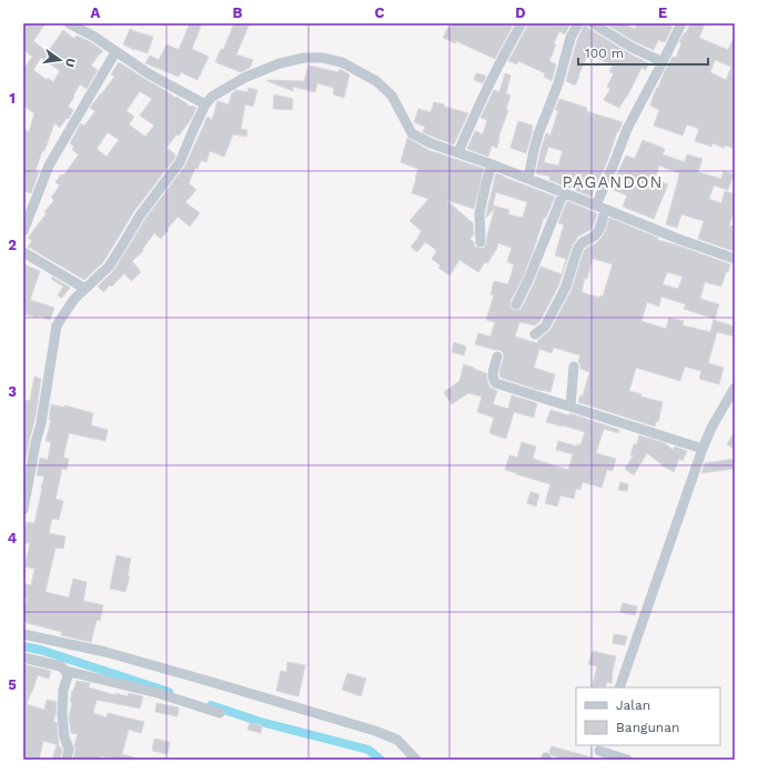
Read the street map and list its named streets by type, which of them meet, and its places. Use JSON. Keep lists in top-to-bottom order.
{
  "districts": ["PAGANDON"],
  "legend": ["Jalan", "Bangunan"],
  "scale_bar": "100 m",
  "north": "right",
  "grid": {
    "columns": [
      "A",
      "B",
      "C",
      "D",
      "E"
    ],
    "rows": [
      "1",
      "2",
      "3",
      "4",
      "5"
    ]
  }
}
